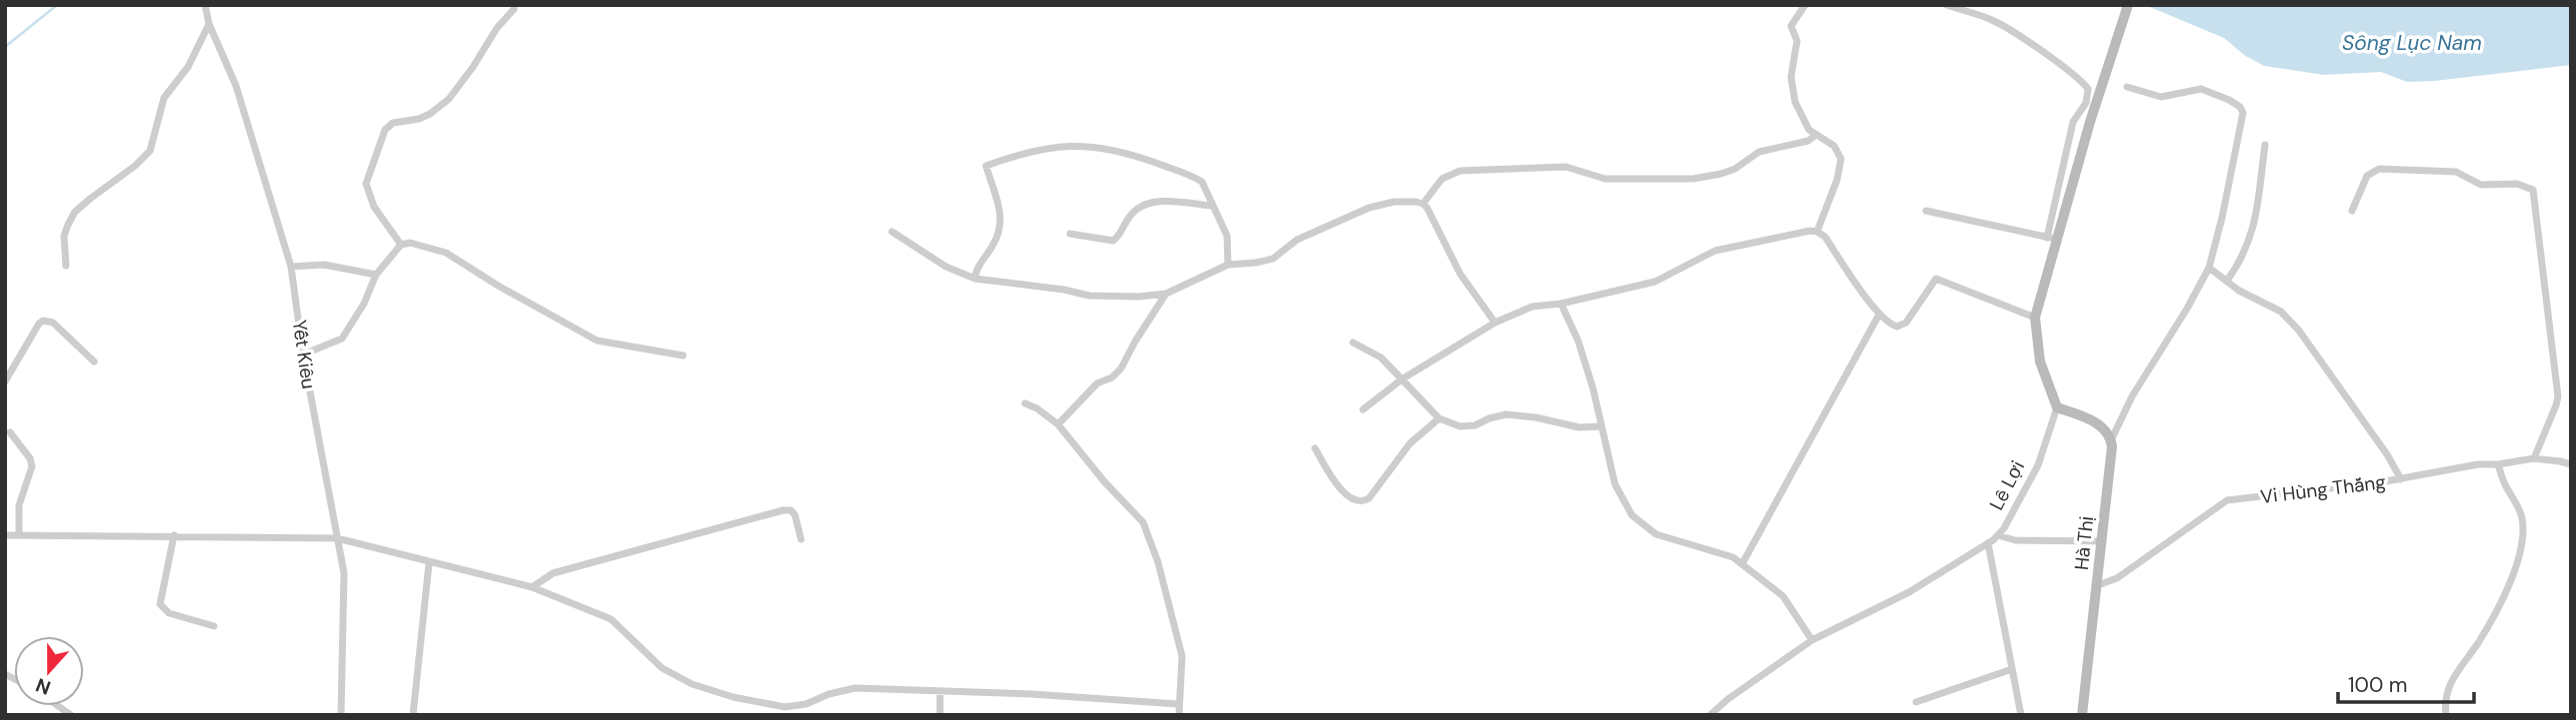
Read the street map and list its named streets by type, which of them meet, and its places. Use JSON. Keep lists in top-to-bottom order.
{
  "streets": {
    "street": [
      "Yết Kiêu",
      "Lê Lợi",
      "Vi Hùng Thắng",
      "Hà Thị"
    ]
  },
  "crossings": [
    ["Vi Hùng Thắng", "Hà Thị"]
  ],
  "water": ["Sông Lục Nam"],
  "scale_bar": "100 m",
  "north": "bottom"
}
